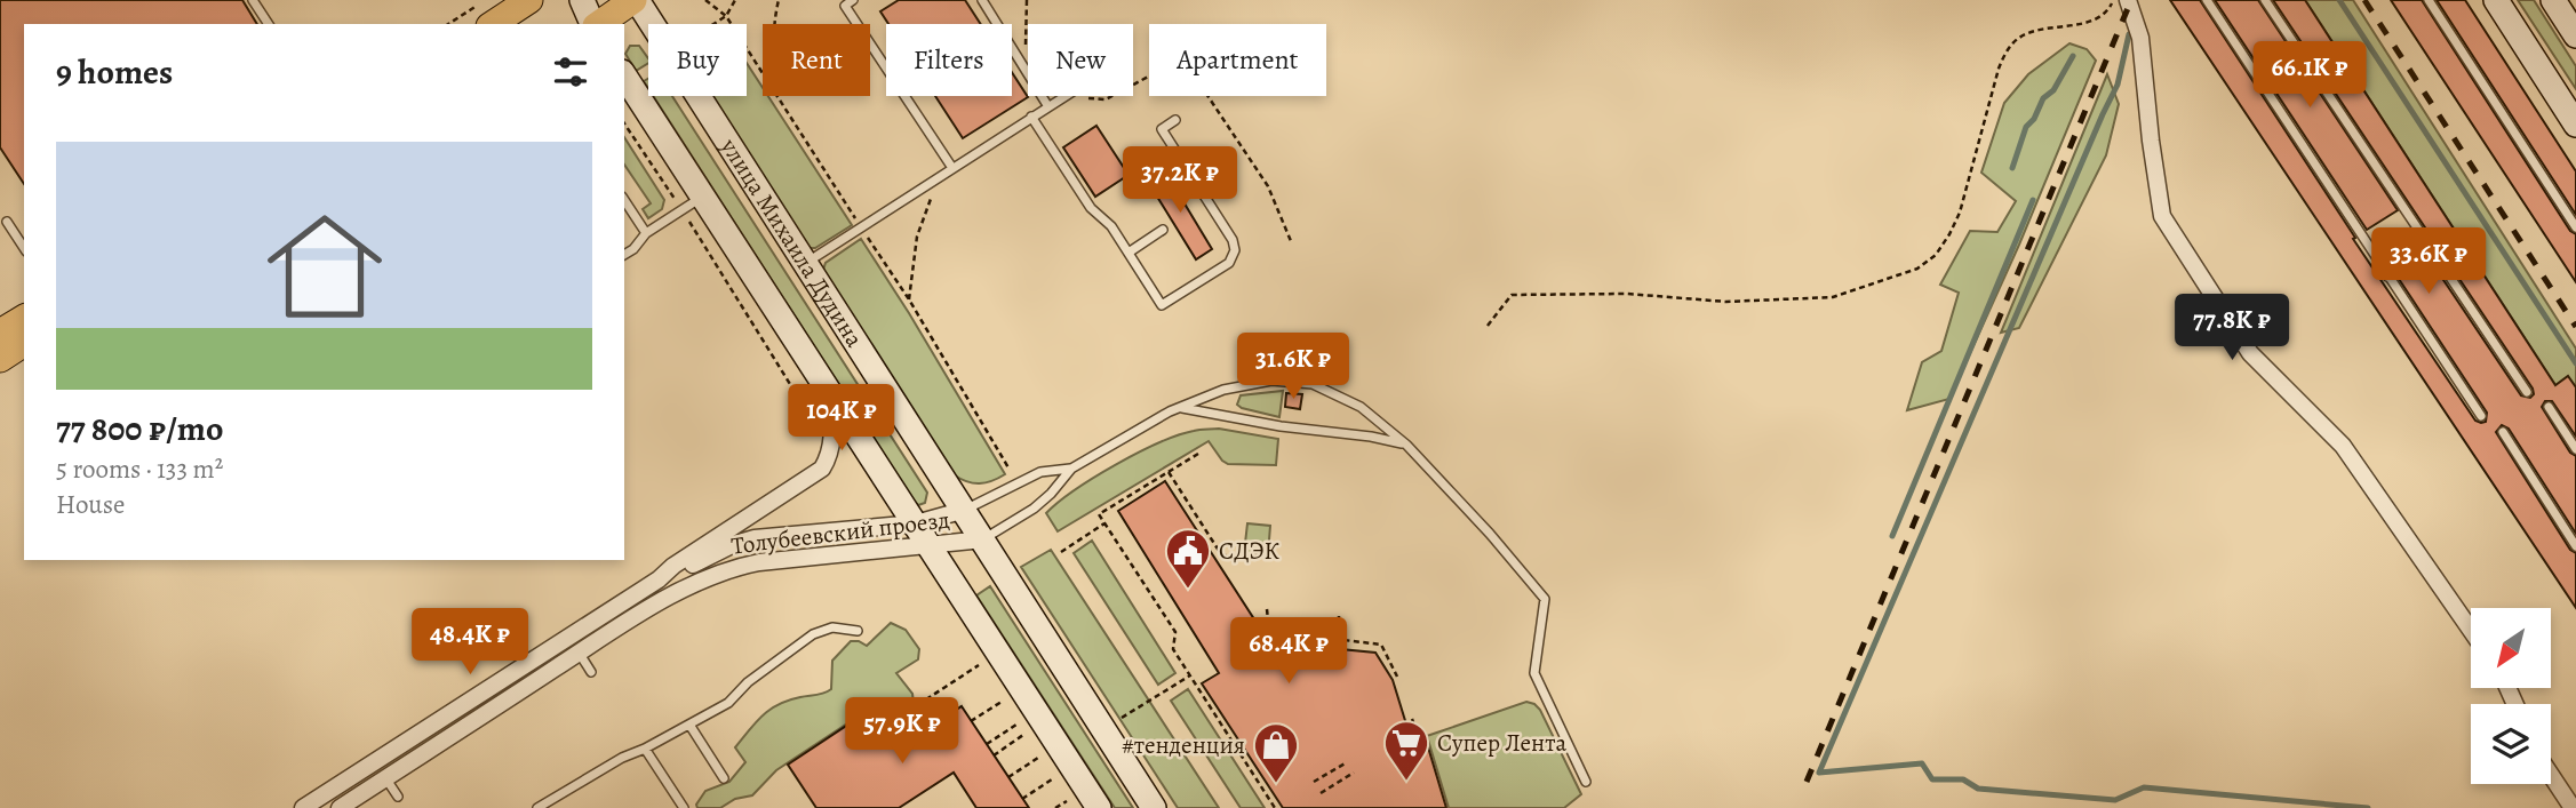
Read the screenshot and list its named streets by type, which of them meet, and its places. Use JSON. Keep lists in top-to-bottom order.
{
  "streets": {
    "street": ["улица Михаила Дудина", "Толубеевский проезд"]
  },
  "crossings": [
    ["улица Михаила Дудина", "Толубеевский проезд"]
  ],
  "places": {
    "public building": ["СДЭК"],
    "supermarket": ["Супер Лента"],
    "shop": ["#тенденция"]
  },
  "north": "bottom left",
  "page": {
    "chip": [
      "Buy",
      "Rent",
      "Filters",
      "New",
      "Apartment"
    ],
    "heading": "9 homes",
    "price": [
      "66.1K ₽",
      "37.2K ₽",
      "33.6K ₽",
      "77.8K ₽",
      "31.6K ₽",
      "104K ₽",
      "48.4K ₽",
      "68.4K ₽",
      "57.9K ₽"
    ],
    "list": [
      {
        "name": "77 800 ₽/mo",
        "note": "5 rooms · 133 m² · House"
      }
    ]
  }
}
